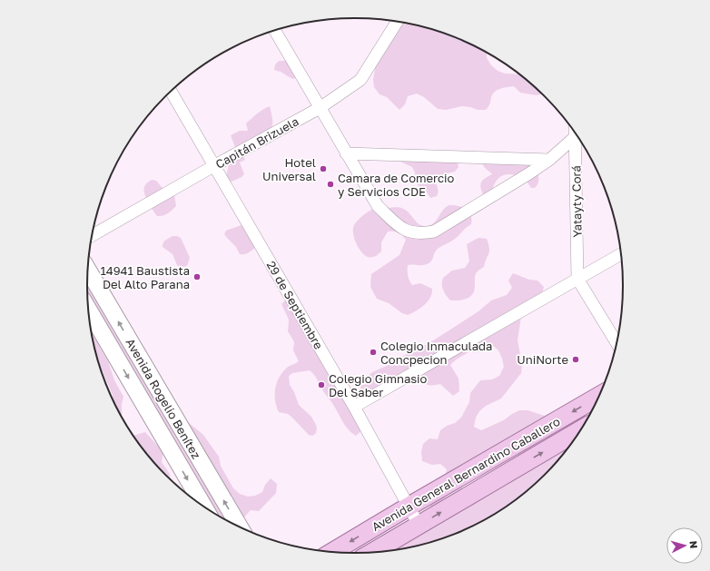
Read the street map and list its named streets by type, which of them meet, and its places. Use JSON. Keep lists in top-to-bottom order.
{
  "streets": {
    "main road": ["Avenida General Bernardino Caballero"],
    "street": [
      "Capitán Brizuela",
      "Yatayty Corá",
      "29 de Septiembre",
      "Avenida Rogelio Benítez"
    ]
  },
  "crossings": [
    ["Capitán Brizuela", "29 de Septiembre"],
    ["29 de Septiembre", "Avenida General Bernardino Caballero"]
  ],
  "places": [
    "Hotel Universal",
    "Camara de Comercio y Servicios CDE",
    "14941 Baustista Del Alto Parana",
    "Colegio Inmaculada Concpecion",
    "UniNorte",
    "Colegio Gimnasio Del Saber"
  ],
  "north": "right"
}
